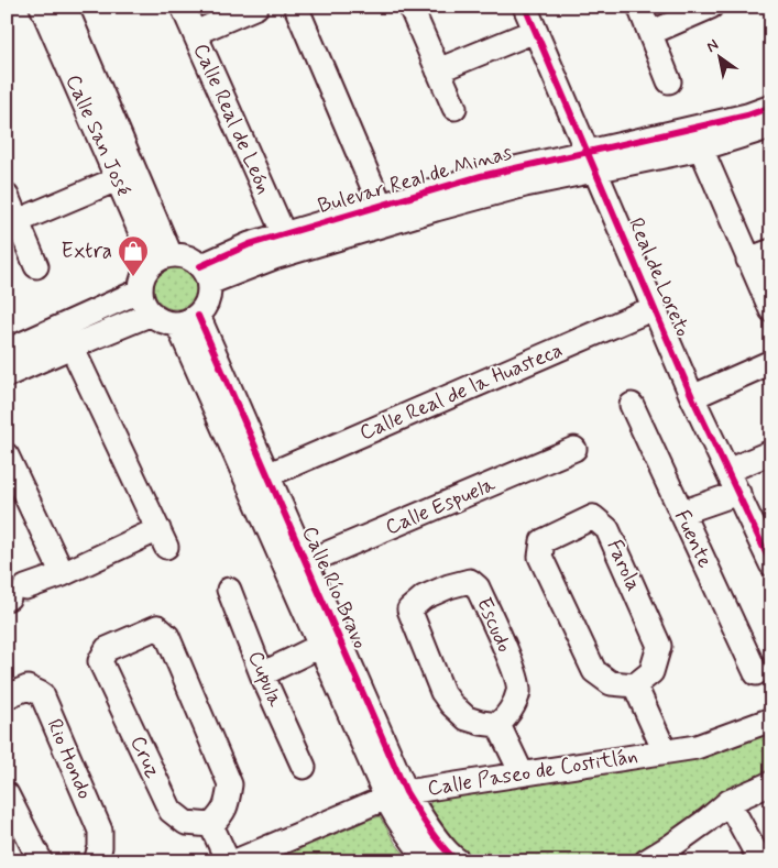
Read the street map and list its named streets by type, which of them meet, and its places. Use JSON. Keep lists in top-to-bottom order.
{
  "streets": {
    "street": [
      "Calle Real de León",
      "Calle San José",
      "Bulevar Real de Minas",
      "Real de Loreto",
      "Calle Real de la Huasteca",
      "Calle Espuela",
      "Fuente",
      "Farola",
      "Calle Río Bravo",
      "Escudo",
      "Cupula",
      "Cruz",
      "Rio Hondo",
      "Calle Paseo de Costitlán"
    ]
  },
  "crossings": [
    ["Calle Real de León", "Bulevar Real de Minas"],
    ["Calle San José", "Bulevar Real de Minas"],
    ["Calle San José", "Calle Río Bravo"],
    ["Bulevar Real de Minas", "Real de Loreto"],
    ["Bulevar Real de Minas", "Calle Río Bravo"],
    ["Real de Loreto", "Calle Real de la Huasteca"],
    ["Calle Real de la Huasteca", "Calle Río Bravo"],
    ["Calle Espuela", "Calle Río Bravo"],
    ["Calle Río Bravo", "Calle Paseo de Costitlán"]
  ],
  "places": {
    "shop": ["Extra"]
  },
  "north": "top left"
}
